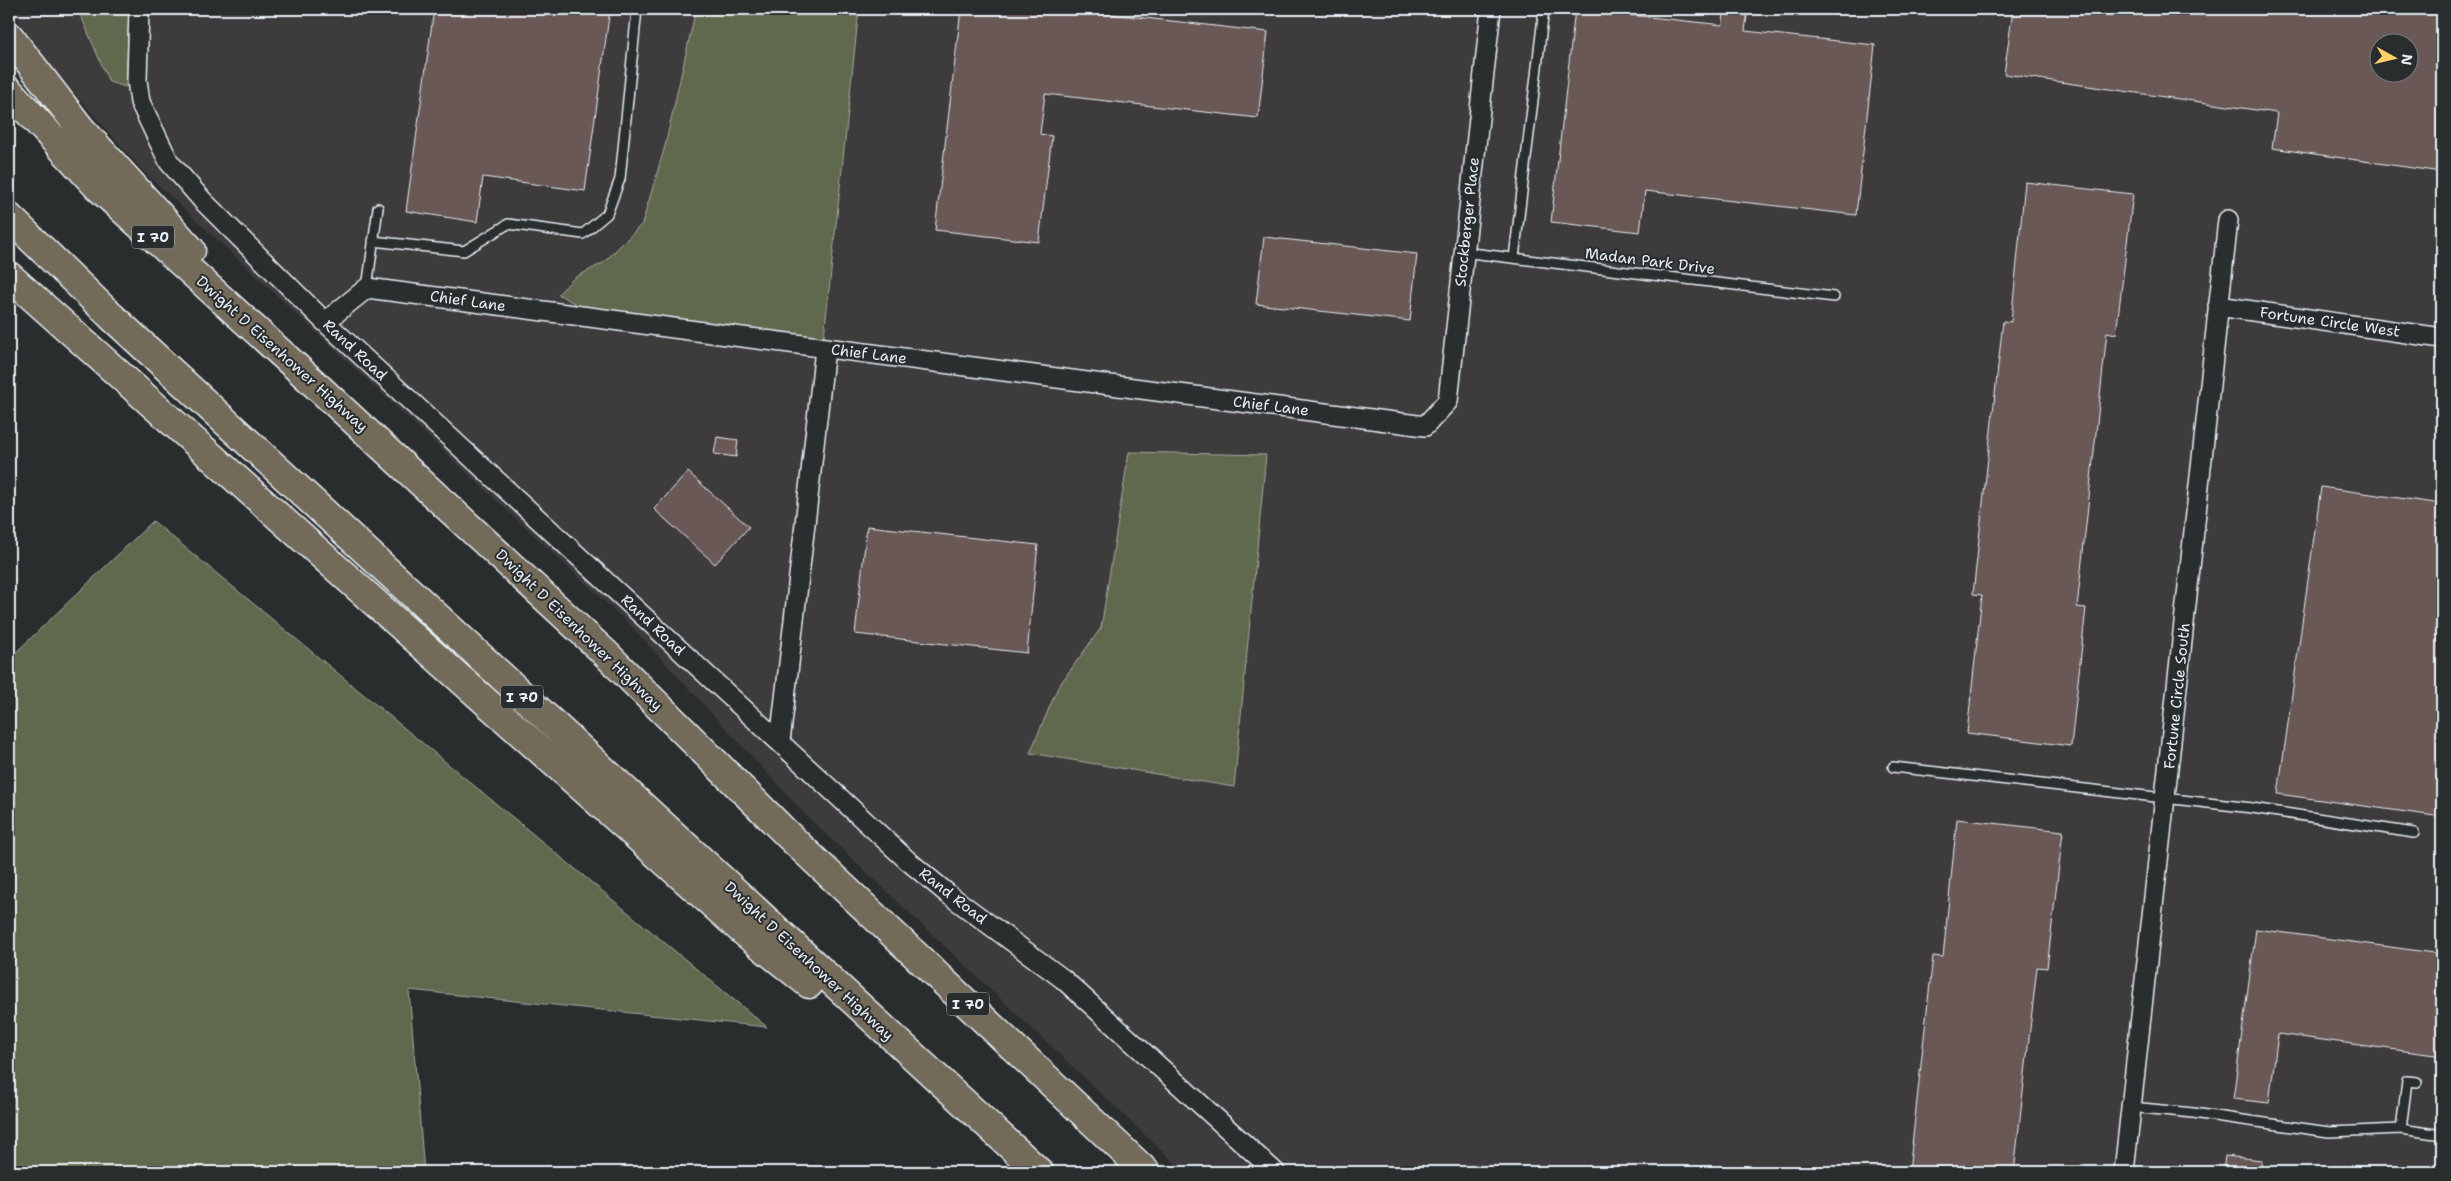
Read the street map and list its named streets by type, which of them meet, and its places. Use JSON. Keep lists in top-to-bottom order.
{
  "streets": {
    "highway": ["I 70", "Dwight D Eisenhower Highway"],
    "street": [
      "Stockberger Place",
      "Chief Lane",
      "Fortune Circle West",
      "Rand Road",
      "Fortune Circle South"
    ],
    "lane": ["Madan Park Drive"]
  },
  "crossings": [
    ["Stockberger Place", "Madan Park Drive"],
    ["Stockberger Place", "Chief Lane"],
    ["Fortune Circle West", "Fortune Circle South"]
  ],
  "north": "right"
}
